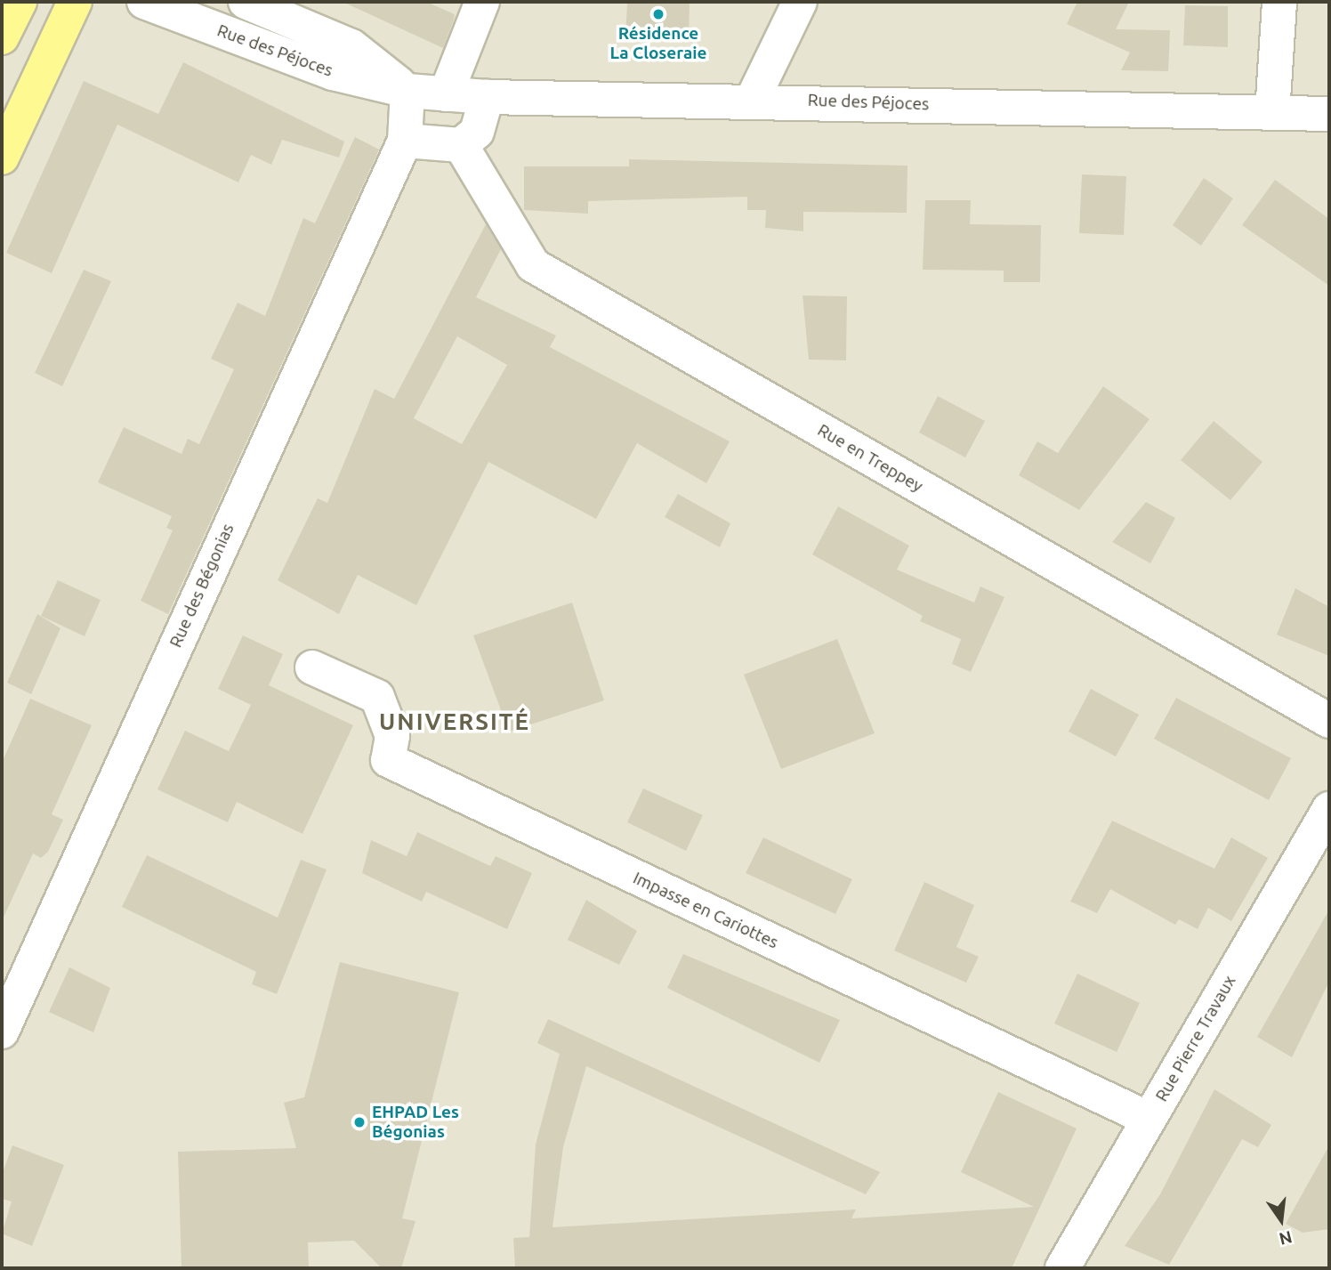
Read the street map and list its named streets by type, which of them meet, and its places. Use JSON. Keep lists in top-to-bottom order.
{
  "streets": {
    "street": [
      "Rue des Péjoces",
      "Rue en Treppey",
      "Rue des Bégonias",
      "Impasse en Cariottes",
      "Rue Pierre Travaux"
    ]
  },
  "crossings": [
    ["Impasse en Cariottes", "Rue Pierre Travaux"]
  ],
  "districts": ["UNIVERSITÉ"],
  "places": ["Résidence La Closeraie", "EHPAD Les Bégonias"],
  "north": "bottom"
}
